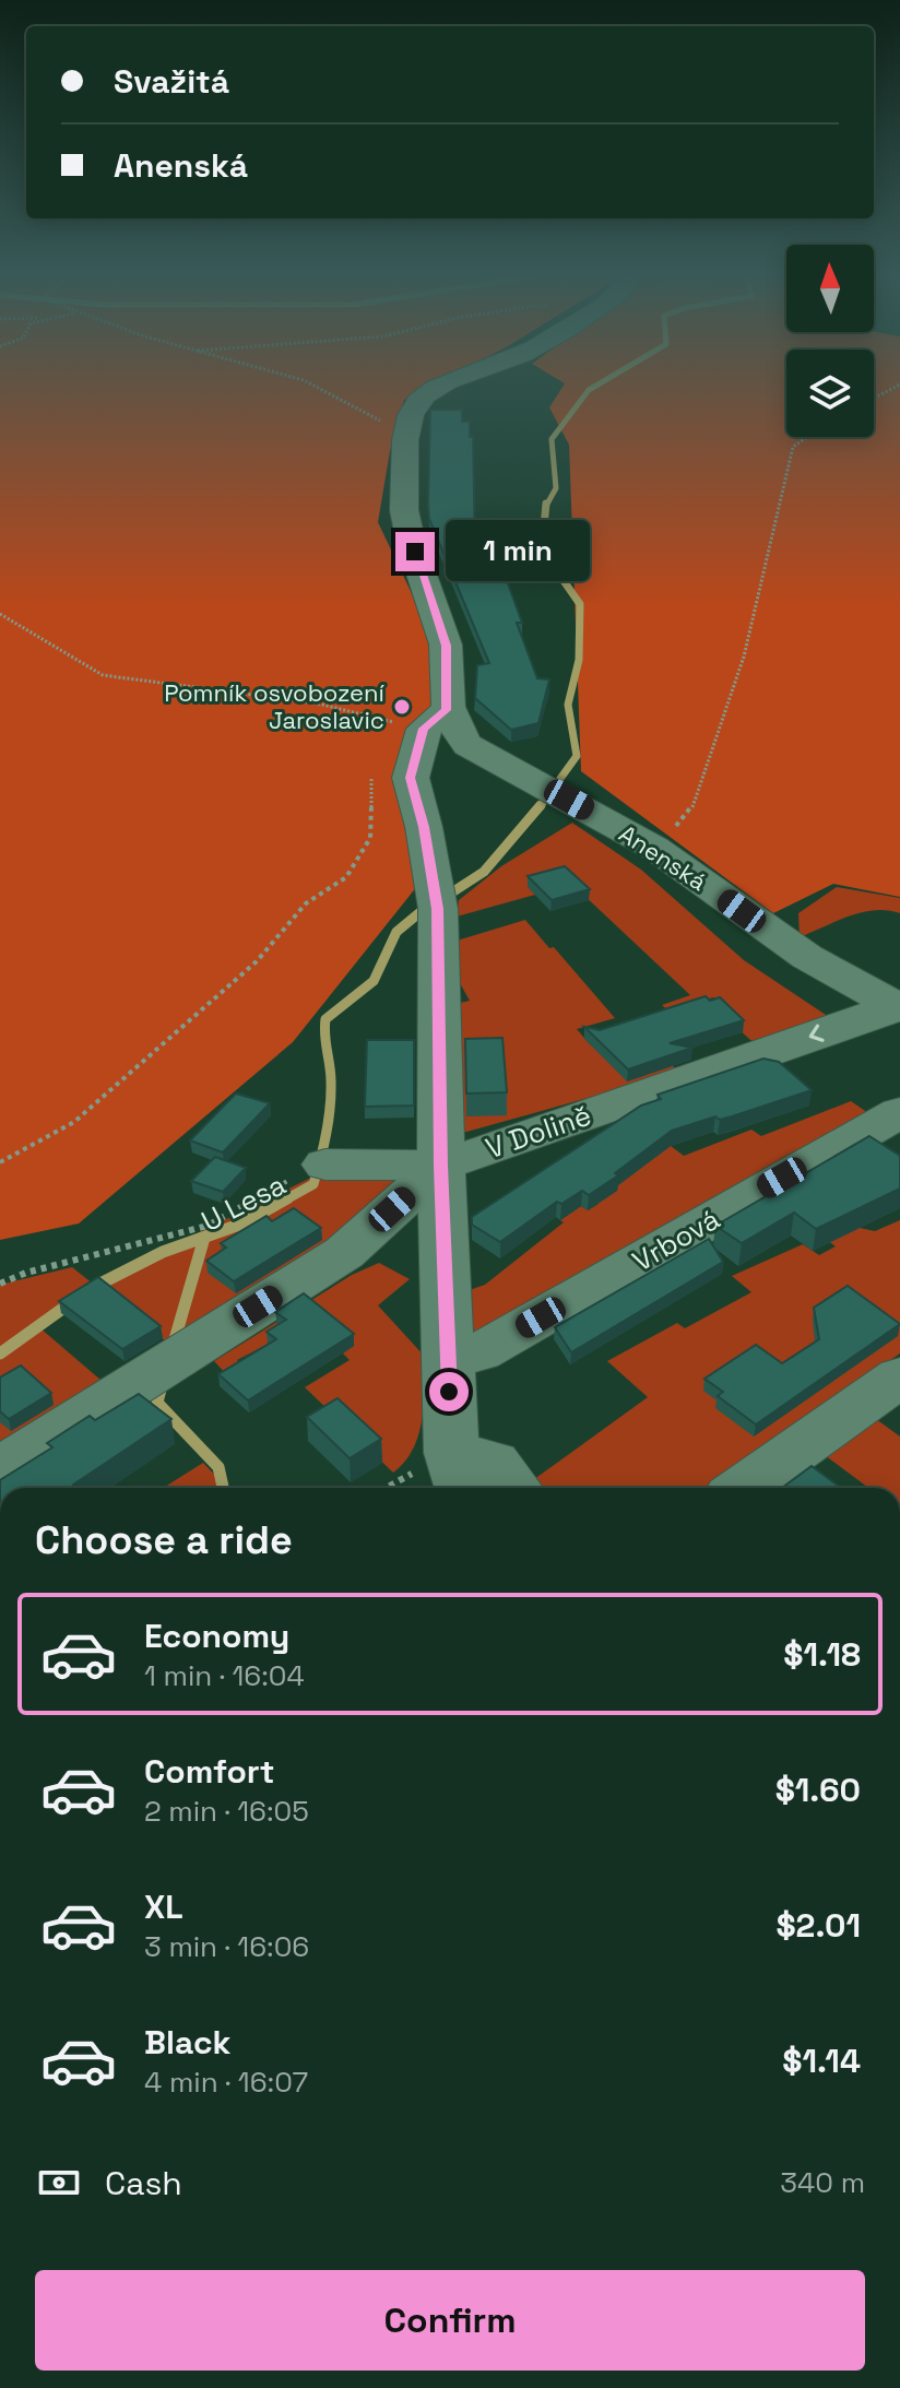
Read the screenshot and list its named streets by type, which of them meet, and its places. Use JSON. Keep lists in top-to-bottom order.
{
  "streets": {
    "street": ["Anenská", "V Dolině", "Vrbová"],
    "path": ["U Lesa"]
  },
  "crossings": [
    ["Anenská", "V Dolině"]
  ],
  "places": ["Pomník osvobození Jaroslavic"],
  "north": "top",
  "page": {
    "banner": ["Svažitá", "Anenská"],
    "bubble": "1 min",
    "heading": "Choose a ride",
    "list": [
      {
        "name": "Economy",
        "note": "1 min · 16:04",
        "value": "$1.18"
      },
      {
        "name": "Comfort",
        "note": "2 min · 16:05",
        "value": "$1.60"
      },
      {
        "name": "XL",
        "note": "3 min · 16:06",
        "value": "$2.01"
      },
      {
        "name": "Black",
        "note": "4 min · 16:07",
        "value": "$1.14"
      }
    ],
    "pay": ["Cash", "340 m"],
    "buttons": "Confirm"
  }
}
